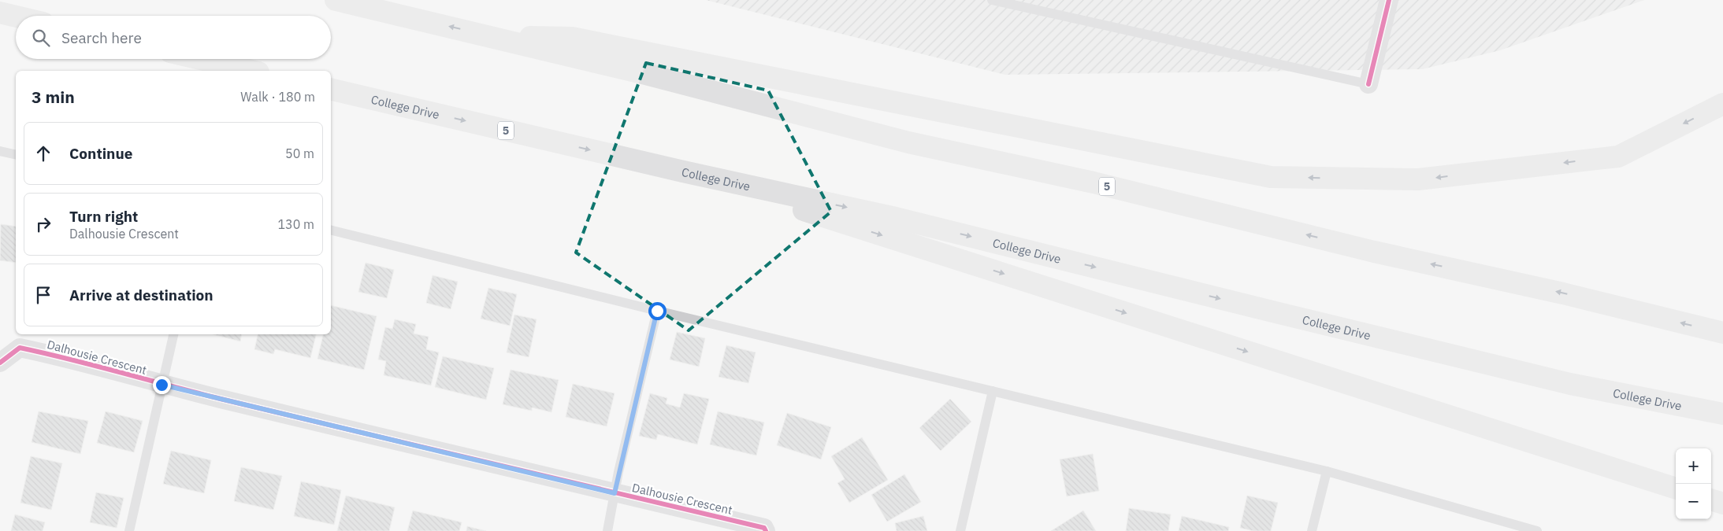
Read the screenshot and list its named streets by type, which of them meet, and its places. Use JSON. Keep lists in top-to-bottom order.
{
  "streets": {
    "highway": ["College Drive", "5"],
    "street": ["Dalhousie Crescent"]
  },
  "page": {
    "search": "Search here",
    "heading": ["3 min", "Walk · 180 m"],
    "list": [
      ["Continue", "50 m"],
      ["Turn right", "Dalhousie Crescent", "130 m"],
      "Arrive at destination"
    ],
    "map_buttons": ["+", "−"]
  }
}
